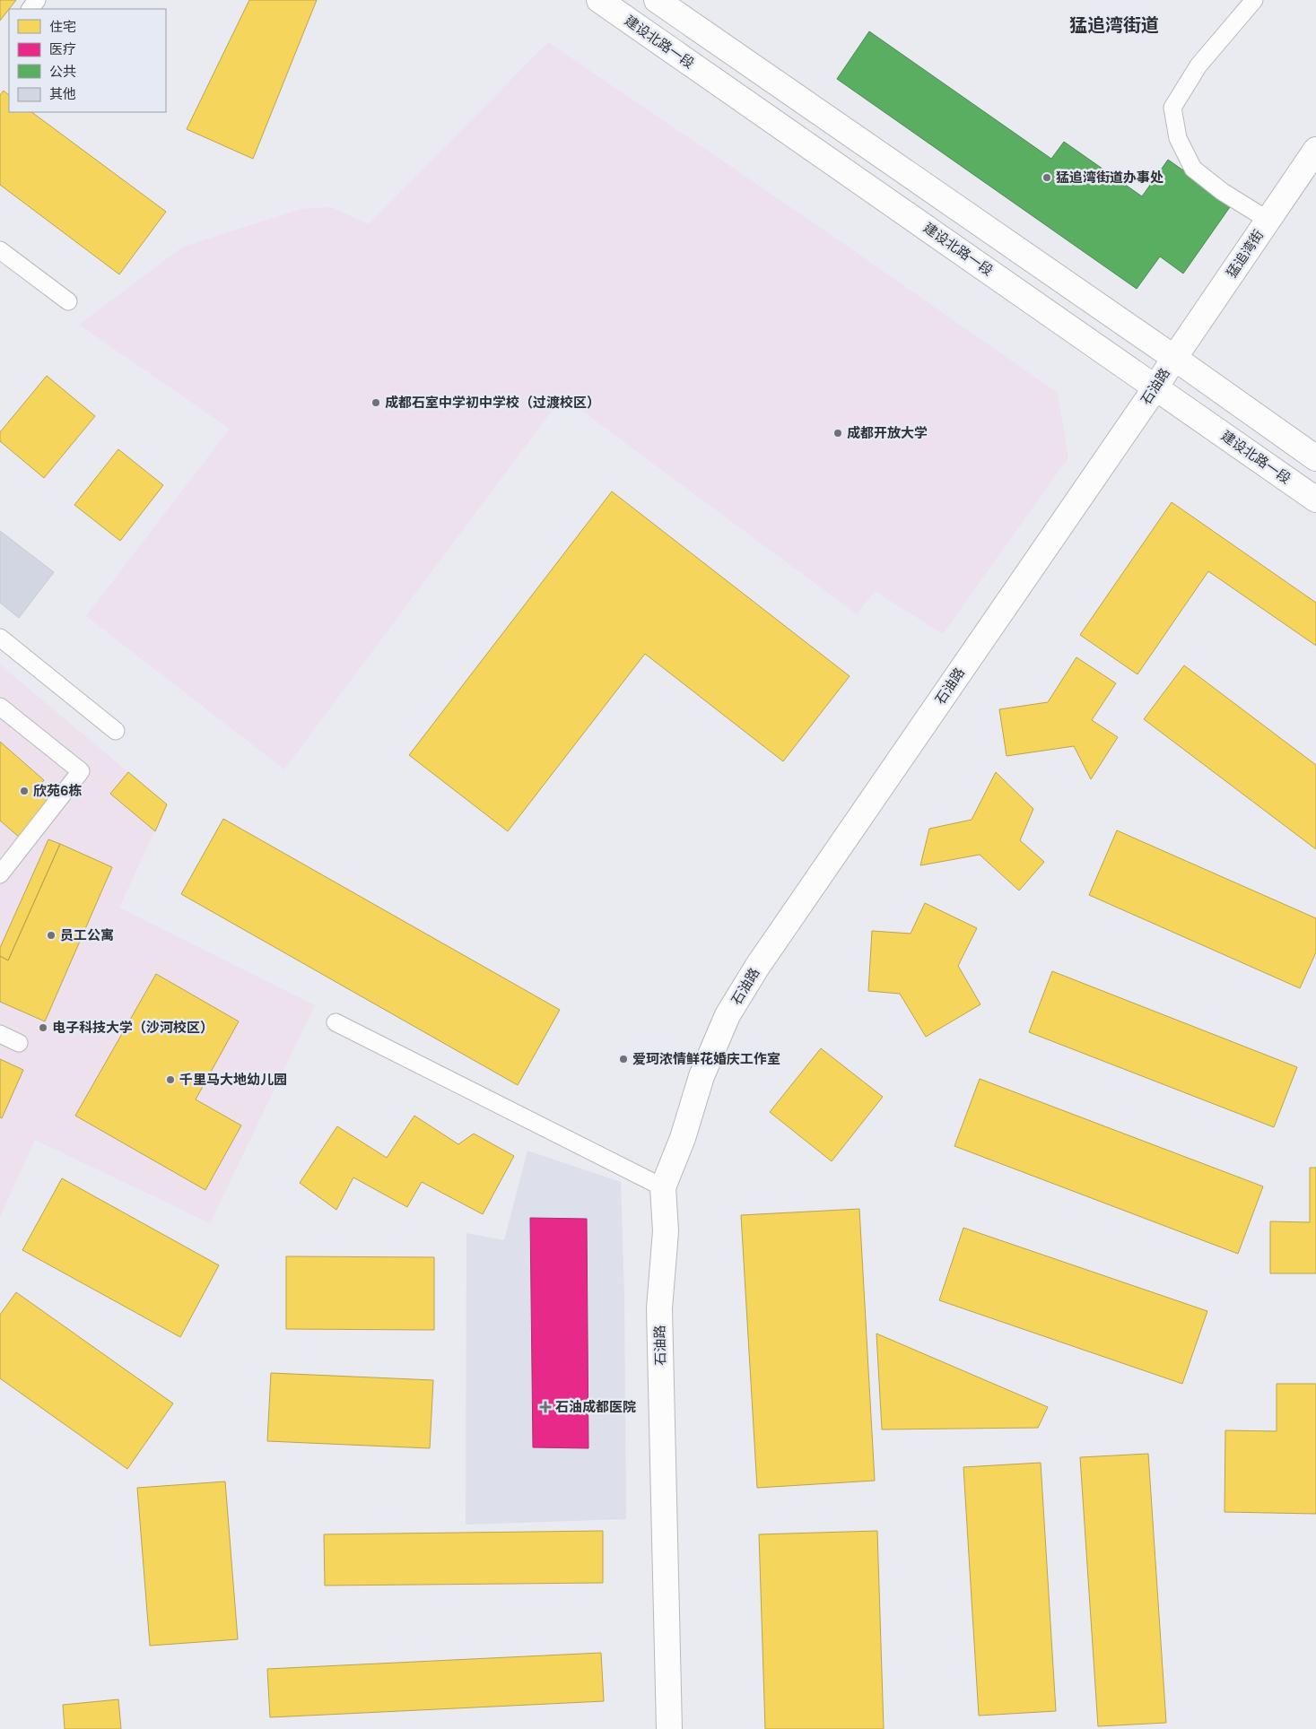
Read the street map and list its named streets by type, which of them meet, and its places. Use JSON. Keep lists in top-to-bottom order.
{
  "streets": {
    "street": ["建设北路一段", "猛追湾街", "石油路"]
  },
  "crossings": [
    ["建设北路一段", "石油路"],
    ["猛追湾街", "石油路"]
  ],
  "districts": ["猛追湾街道"],
  "places": {
    "other": [
      "猛追湾街道办事处",
      "成都石室中学初中学校（过渡校区）",
      "成都开放大学",
      "欣苑6栋",
      "员工公寓",
      "电子科技大学（沙河校区）",
      "爱珂浓情鲜花婚庆工作室",
      "千里马大地幼儿园"
    ],
    "health": ["石油成都医院"]
  },
  "legend": [
    "住宅",
    "医疗",
    "公共",
    "其他"
  ]
}
